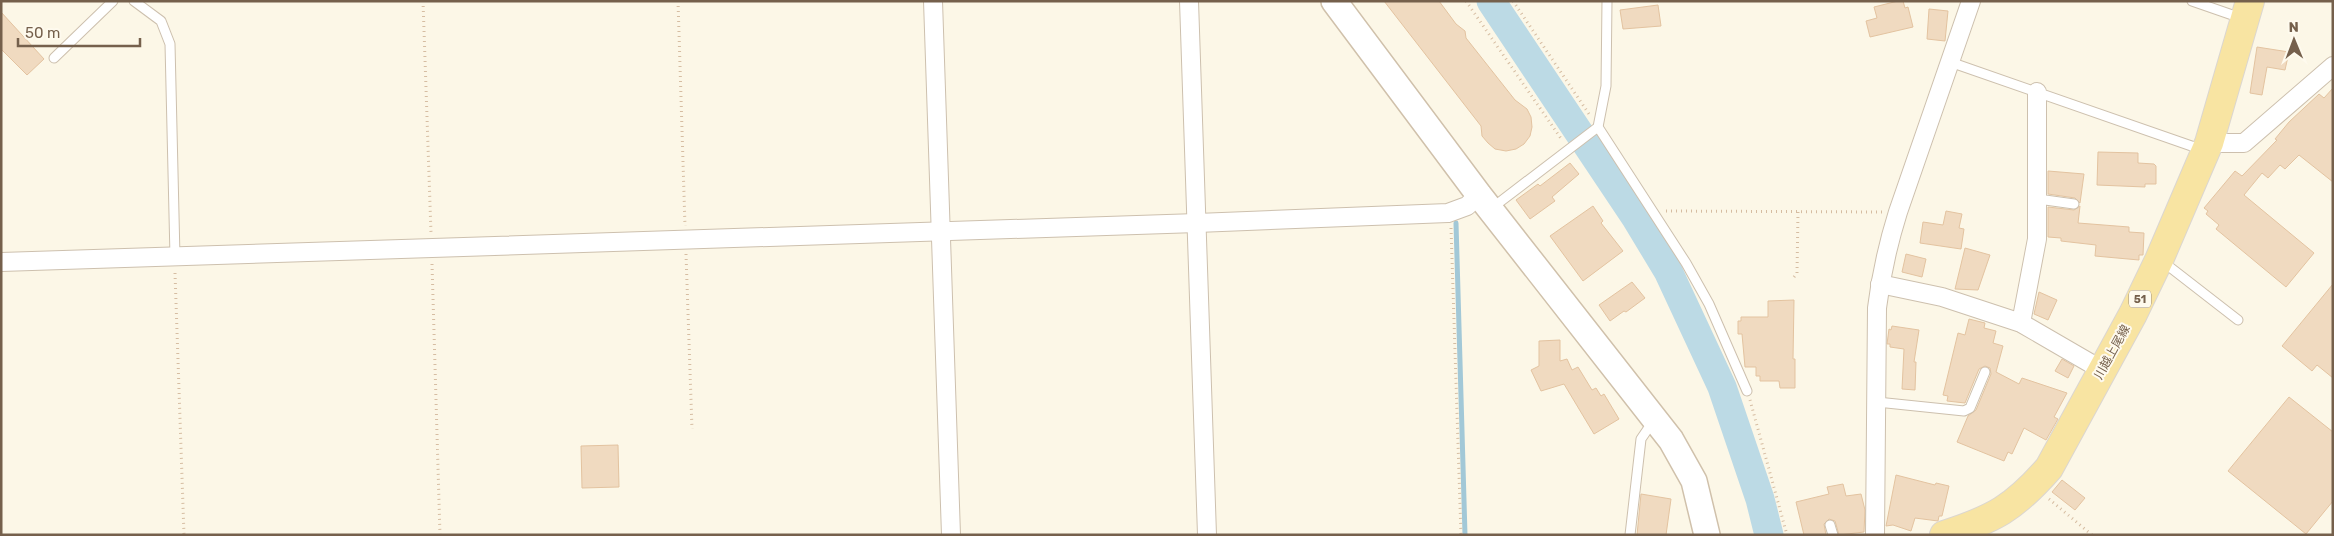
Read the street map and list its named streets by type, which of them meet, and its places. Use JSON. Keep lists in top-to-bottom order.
{
  "streets": {
    "main road": ["51", "川越上尾線"]
  },
  "scale_bar": "50 m",
  "north": "top"
}
